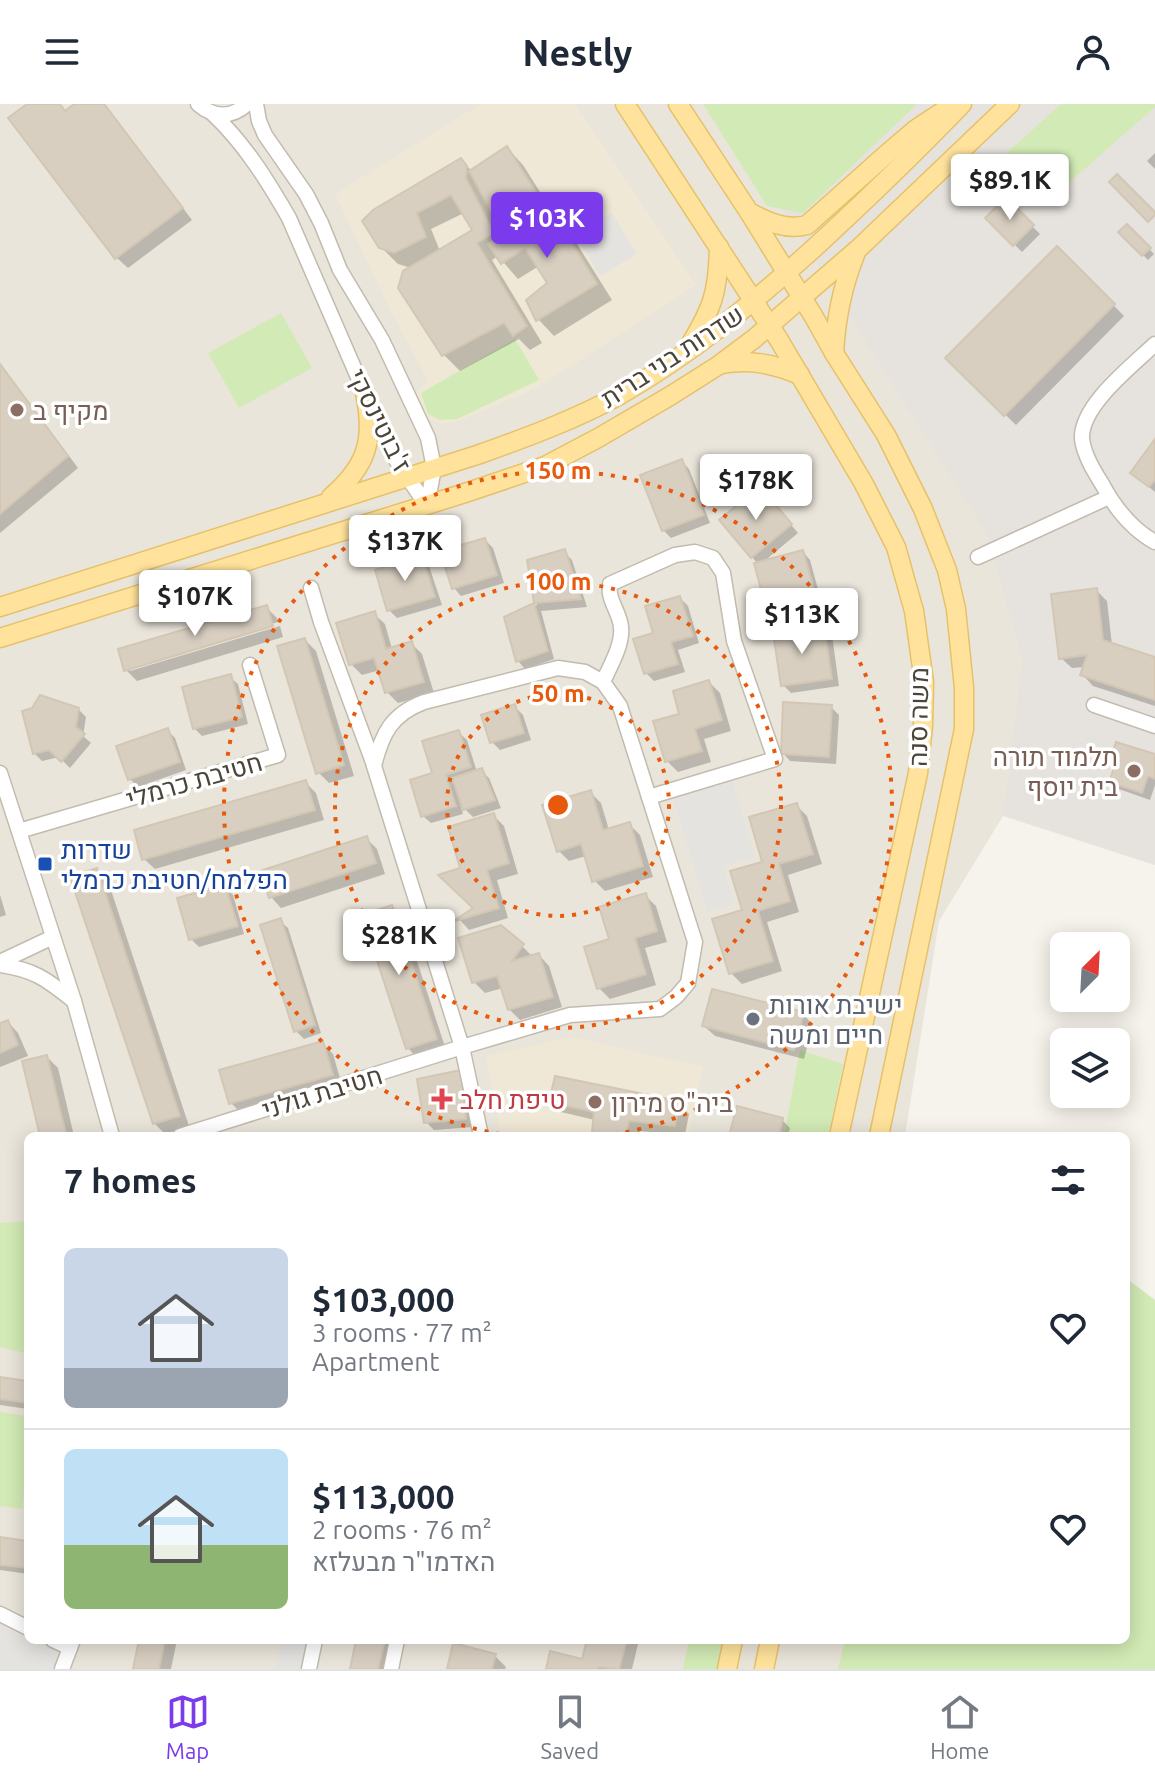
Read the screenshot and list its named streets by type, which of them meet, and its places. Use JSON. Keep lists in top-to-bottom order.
{
  "streets": {
    "main road": ["שדרות בני ברית", "משה סנה"],
    "street": ["ז'בוטינסקי", "חטיבת כרמלי", "חטיבת גולני"]
  },
  "crossings": [
    ["שדרות בני ברית", "ז'בוטינסקי"],
    ["שדרות בני ברית", "משה סנה"]
  ],
  "places": {
    "other": [
      "מקיף ב",
      "תלמוד תורה בית יוסף",
      "ישיבת אורות חיים ומשה",
      "ביה\"ס מירון"
    ],
    "transit": ["שדרות הפלמח/חטיבת כרמלי"],
    "health": ["טיפת חלב"]
  },
  "north": "top right",
  "page": {
    "header": "Nestly",
    "price": [
      "$89.1K",
      "$103K",
      "$178K",
      "$137K",
      "$107K",
      "$113K",
      "$281K"
    ],
    "heading": "7 homes",
    "list": [
      {
        "name": "$103,000",
        "note": "3 rooms · 77 m² · Apartment"
      },
      {
        "name": "$113,000",
        "note": "2 rooms · 76 m² · האדמו\"ר מבעלזא"
      }
    ],
    "tabs": ["Map", "Saved", "Home"]
  },
  "rings": ["150 m", "100 m", "50 m"]
}
